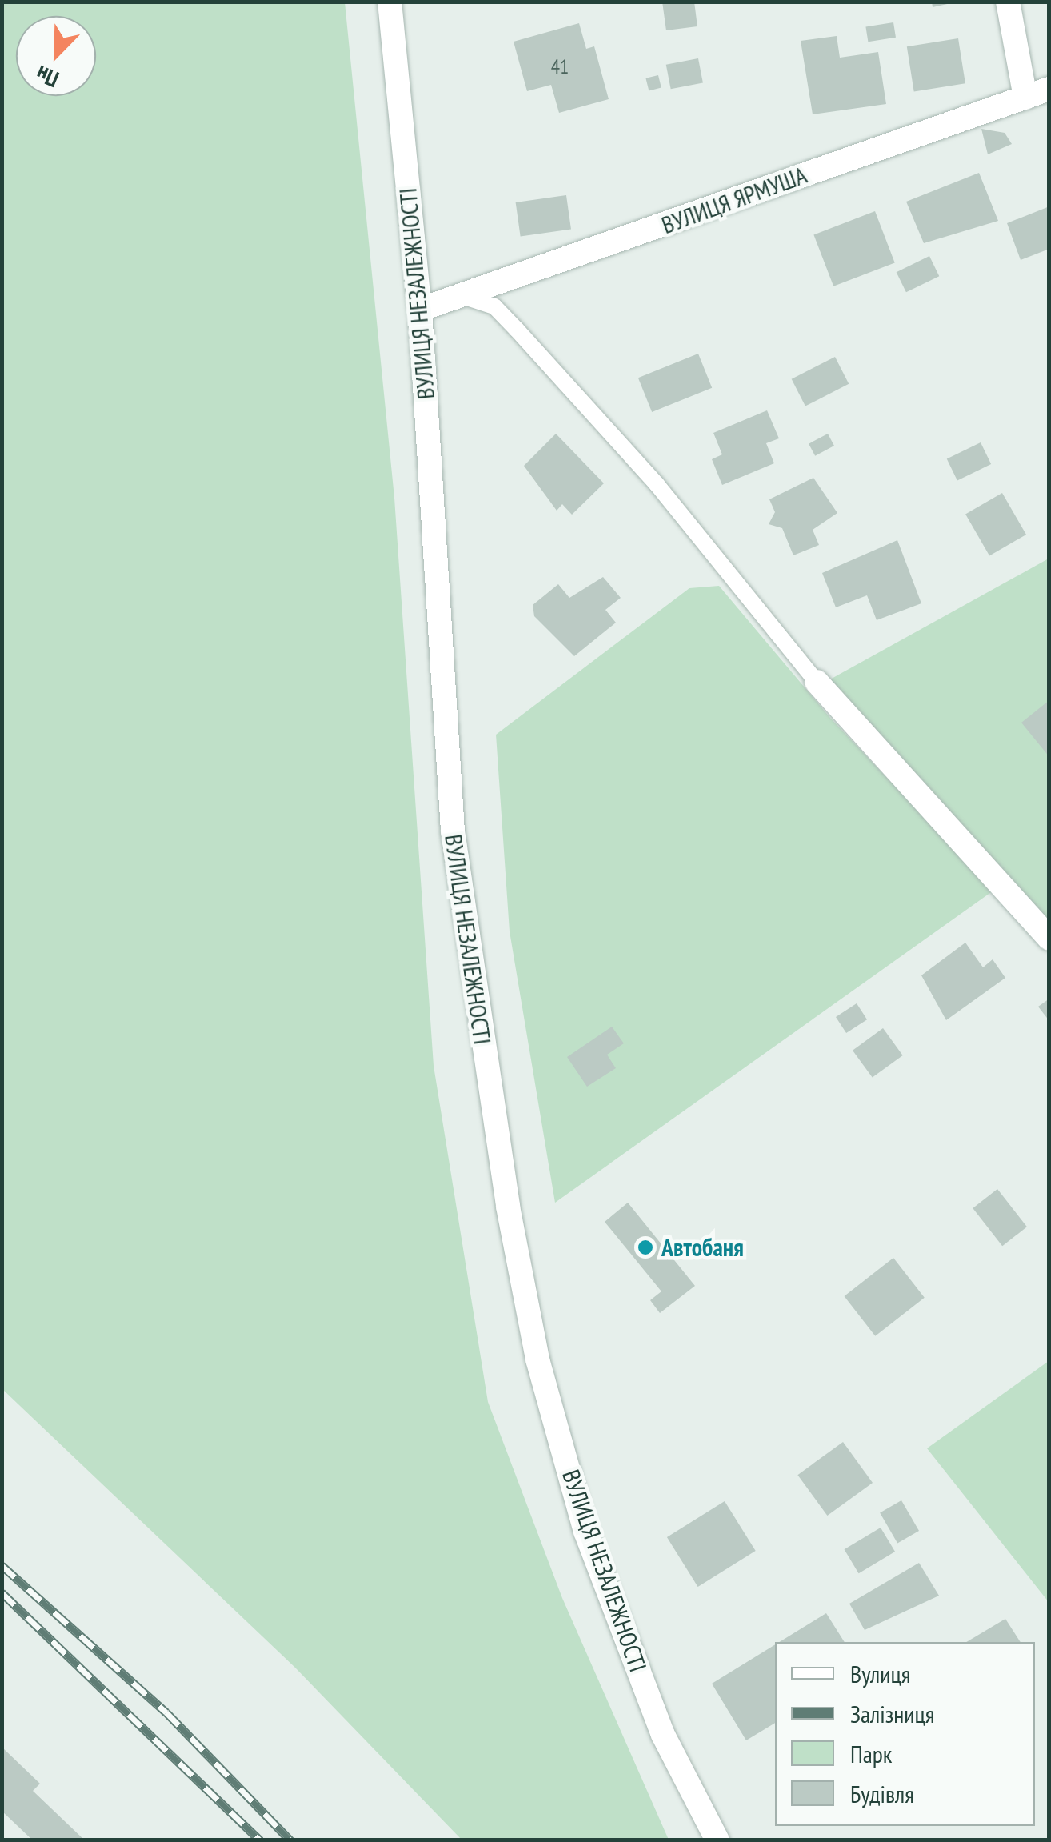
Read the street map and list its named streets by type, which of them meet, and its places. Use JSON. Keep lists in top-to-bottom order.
{
  "streets": {
    "street": ["ВУЛИЦЯ ЯРМУША", "ВУЛИЦЯ НЕЗАЛЕЖНОСТІ"]
  },
  "crossings": [
    ["ВУЛИЦЯ ЯРМУША", "ВУЛИЦЯ НЕЗАЛЕЖНОСТІ"]
  ],
  "places": ["Автобаня"],
  "house_numbers": ["41"],
  "legend": [
    "Вулиця",
    "Залізниця",
    "Парк",
    "Будівля"
  ],
  "north": "bottom left"
}
